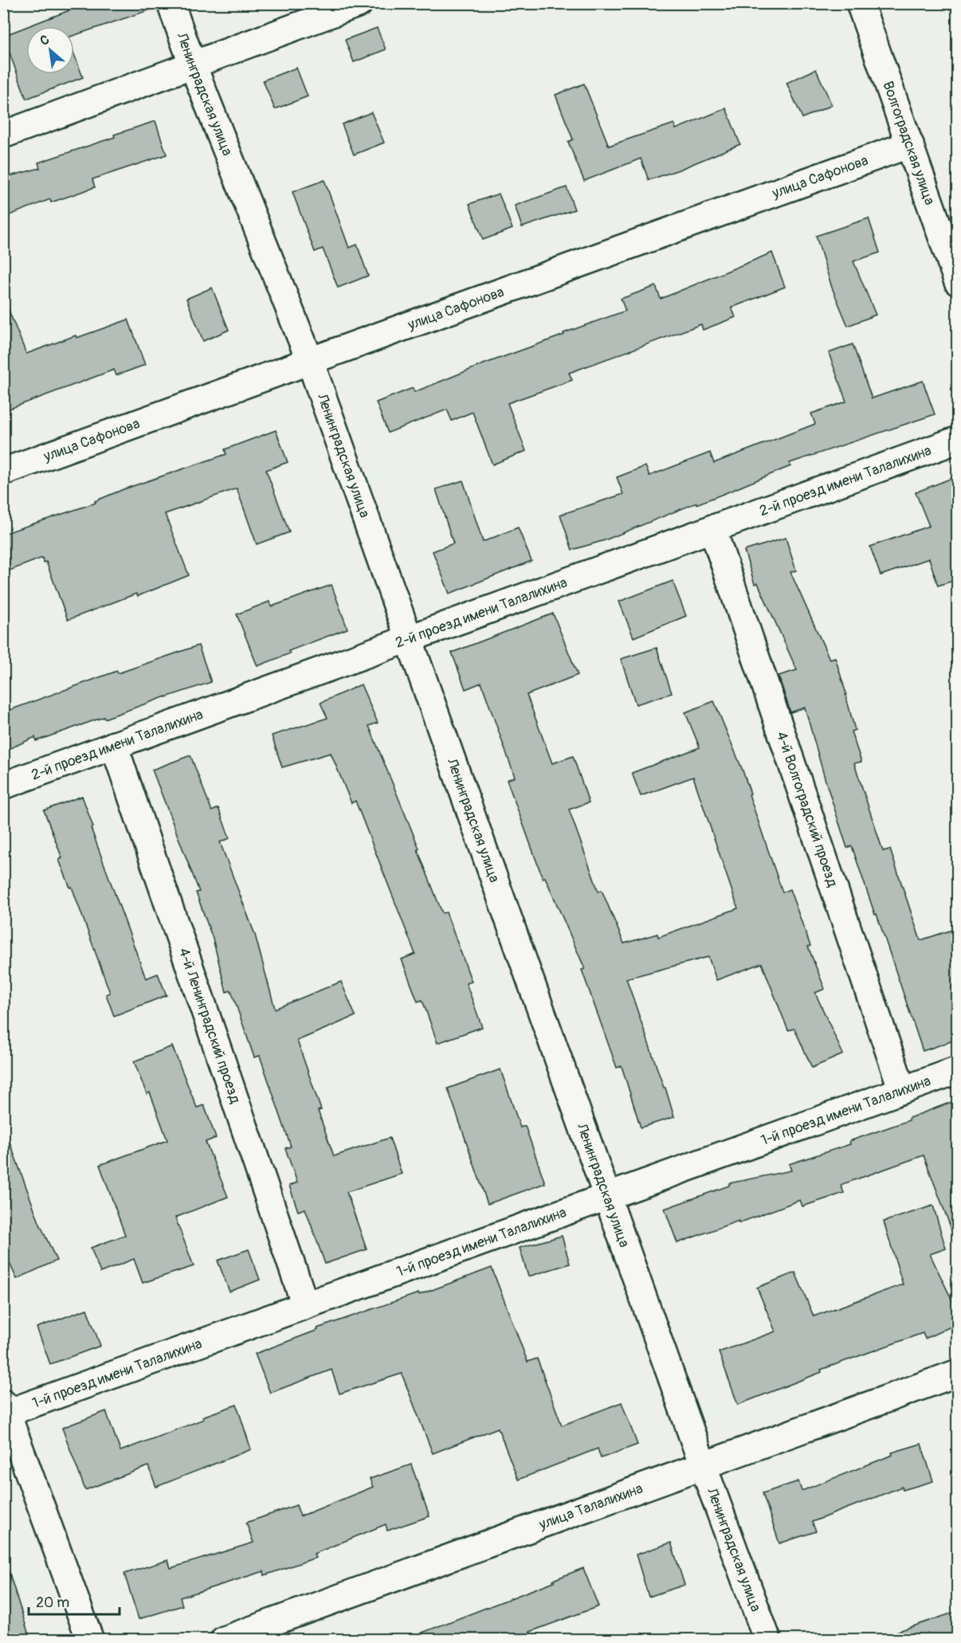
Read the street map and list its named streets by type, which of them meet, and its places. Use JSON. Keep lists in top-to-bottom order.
{
  "streets": {
    "street": [
      "Ленинградская улица",
      "Волгоградская улица",
      "улица Сафонова",
      "2-й проезд имени Талалихина",
      "4-й Волгоградский проезд",
      "4-й Ленинградский проезд",
      "1-й проезд имени Талалихина",
      "улица Талалихина"
    ]
  },
  "crossings": [
    ["Ленинградская улица", "улица Сафонова"],
    ["Ленинградская улица", "2-й проезд имени Талалихина"],
    ["Ленинградская улица", "1-й проезд имени Талалихина"],
    ["Ленинградская улица", "улица Талалихина"],
    ["Волгоградская улица", "улица Сафонова"],
    ["2-й проезд имени Талалихина", "4-й Волгоградский проезд"],
    ["2-й проезд имени Талалихина", "4-й Ленинградский проезд"],
    ["4-й Волгоградский проезд", "1-й проезд имени Талалихина"],
    ["4-й Ленинградский проезд", "1-й проезд имени Талалихина"]
  ],
  "scale_bar": "20 m",
  "north": "top left"
}
